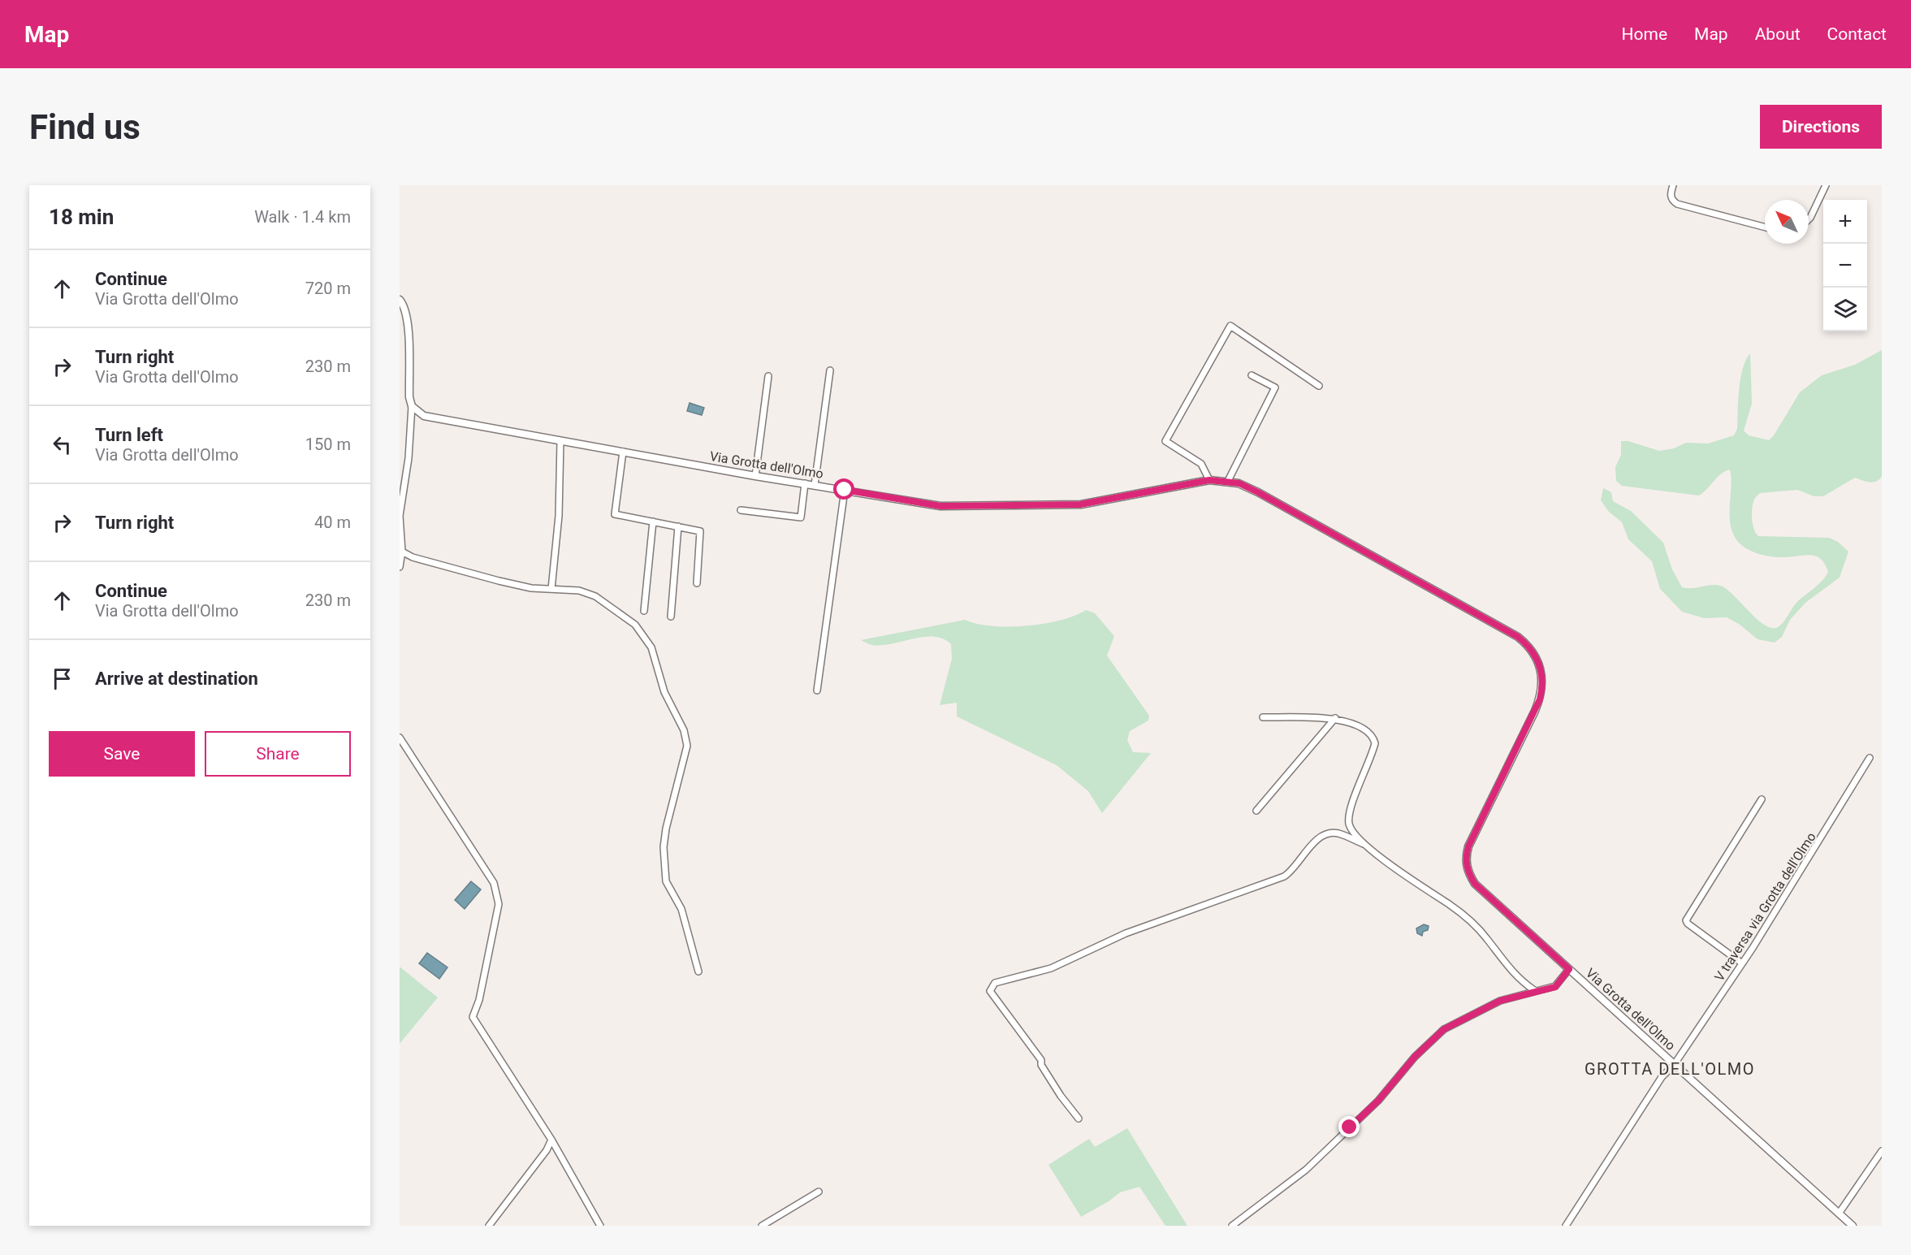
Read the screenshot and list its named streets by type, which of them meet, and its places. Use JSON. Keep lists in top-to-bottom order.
{
  "streets": {
    "street": ["Via Grotta dell'Olmo", "V traversa via Grotta dell'Olmo"]
  },
  "crossings": [
    ["Via Grotta dell'Olmo", "V traversa via Grotta dell'Olmo"]
  ],
  "districts": ["GROTTA DELL'OLMO"],
  "north": "top left",
  "page": {
    "header": "Map",
    "nav": [
      "Home",
      "Map",
      "About",
      "Contact"
    ],
    "buttons": [
      "Directions",
      ["Save", "Share"]
    ],
    "title": "Find us",
    "heading": ["18 min", "Walk · 1.4 km"],
    "map_buttons": ["+", "−"],
    "list": [
      ["Continue", "Via Grotta dell'Olmo", "720 m"],
      ["Turn right", "Via Grotta dell'Olmo", "230 m"],
      ["Turn left", "Via Grotta dell'Olmo", "150 m"],
      ["Turn right", "40 m"],
      ["Continue", "Via Grotta dell'Olmo", "230 m"],
      "Arrive at destination"
    ]
  }
}
